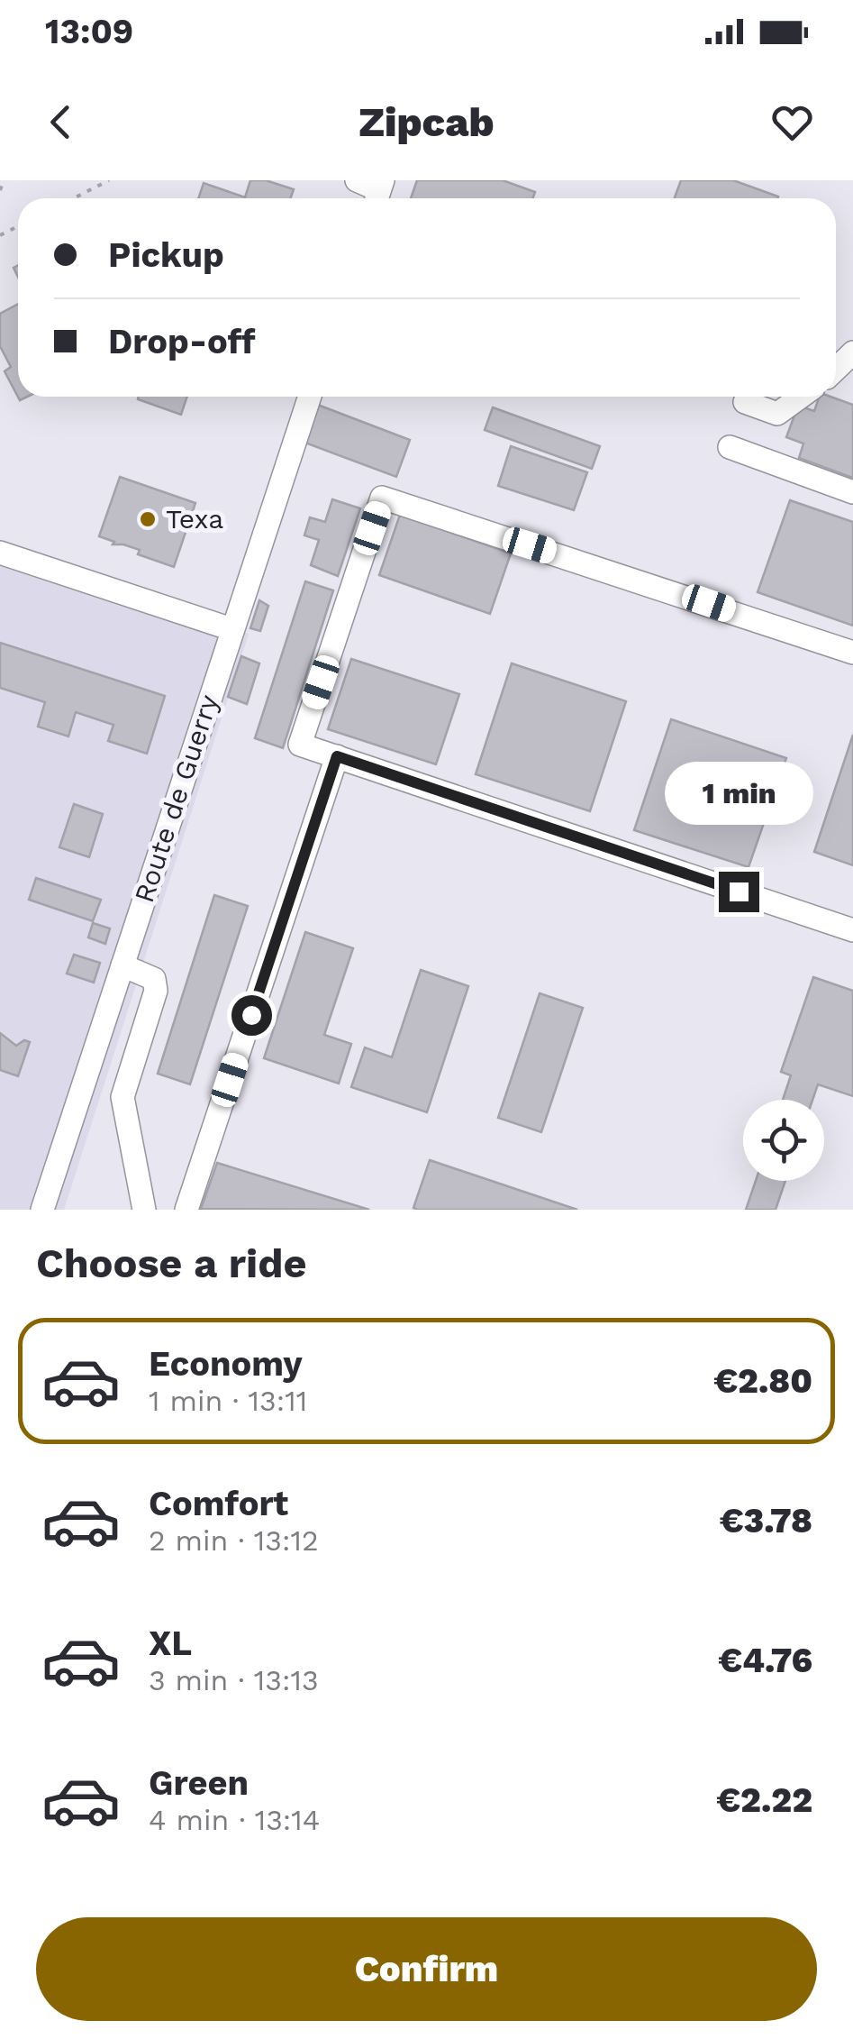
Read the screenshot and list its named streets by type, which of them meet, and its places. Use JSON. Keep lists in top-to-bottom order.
{
  "streets": {
    "street": ["Route de Guerry"]
  },
  "places": ["Texa"],
  "page": {
    "status": "13:09",
    "header": "Zipcab",
    "banner": ["Pickup", "Drop-off"],
    "bubble": "1 min",
    "heading": "Choose a ride",
    "list": [
      {
        "name": "Economy",
        "note": "1 min · 13:11",
        "value": "€2.80"
      },
      {
        "name": "Comfort",
        "note": "2 min · 13:12",
        "value": "€3.78"
      },
      {
        "name": "XL",
        "note": "3 min · 13:13",
        "value": "€4.76"
      },
      {
        "name": "Green",
        "note": "4 min · 13:14",
        "value": "€2.22"
      }
    ],
    "buttons": "Confirm"
  }
}
